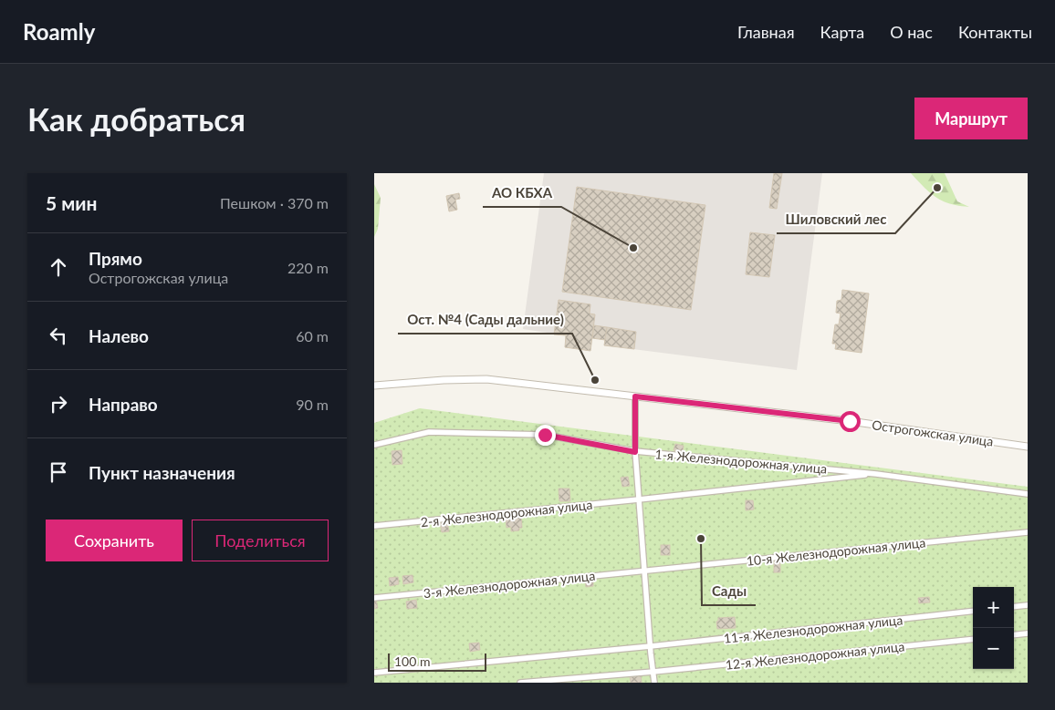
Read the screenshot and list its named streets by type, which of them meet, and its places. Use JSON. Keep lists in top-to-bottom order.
{
  "streets": {
    "street": [
      "Острогожская улица",
      "1-я Железнодорожная улица",
      "2-я Железнодорожная улица",
      "10-я Железнодорожная улица",
      "3-я Железнодорожная улица",
      "11-я Железнодорожная улица",
      "12-я Железнодорожная улица"
    ]
  },
  "crossings": [
    ["1-я Железнодорожная улица", "2-я Железнодорожная улица"],
    ["10-я Железнодорожная улица", "3-я Железнодорожная улица"]
  ],
  "places": [
    "Шиловский лес",
    "АО КБХА",
    "Ост. №4 (Сады дальние)",
    "Сады"
  ],
  "scale_bar": "100 m",
  "page": {
    "header": "Roamly",
    "nav": [
      "Главная",
      "Карта",
      "О нас",
      "Контакты"
    ],
    "buttons": [
      "Маршрут",
      ["Сохранить", "Поделиться"]
    ],
    "title": "Как добраться",
    "heading": ["5 мин", "Пешком · 370 m"],
    "list": [
      ["Прямо", "Острогожская улица", "220 m"],
      ["Налево", "60 m"],
      ["Направо", "90 m"],
      "Пункт назначения"
    ],
    "map_buttons": ["+", "−"],
    "scale": "100 m"
  }
}
